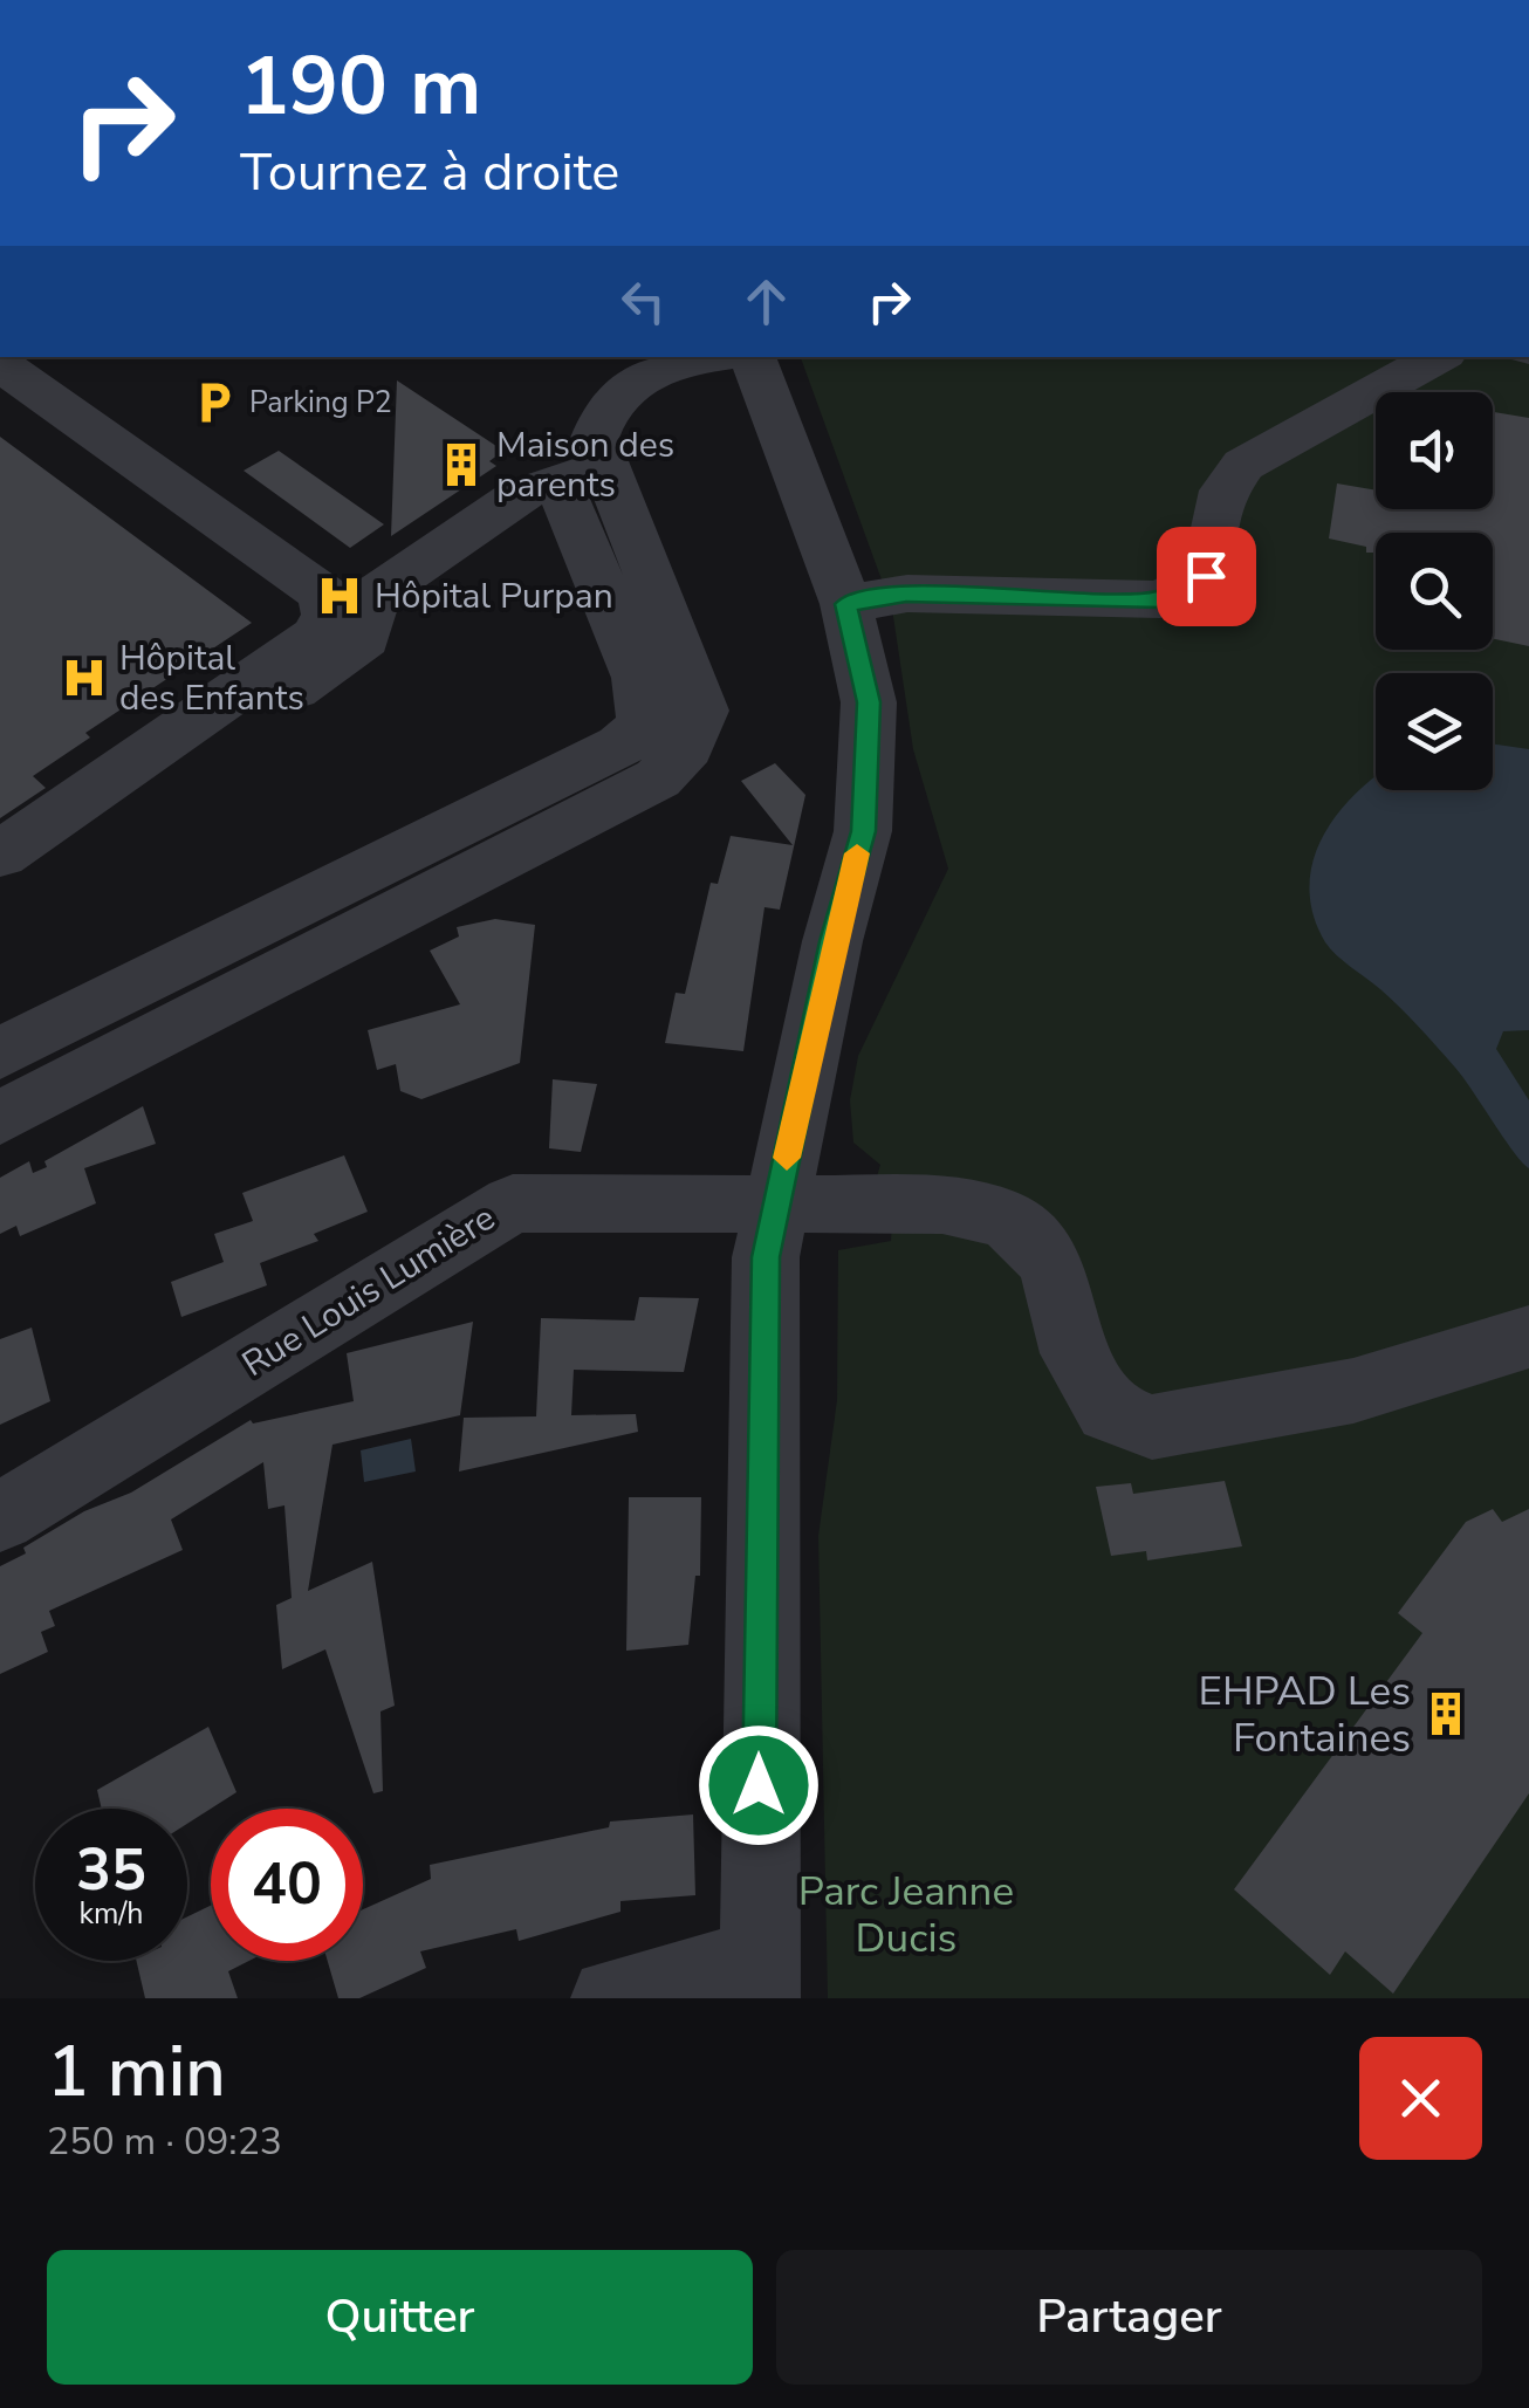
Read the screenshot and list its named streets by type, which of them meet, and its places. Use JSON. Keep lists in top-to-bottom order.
{
  "streets": {
    "street": ["Rue Louis Lumière"]
  },
  "parks": ["Parc Jeanne Ducis"],
  "places": {
    "parking": ["Parking P2"],
    "building": ["Maison des parents", "EHPAD Les Fontaines"],
    "hospital": ["Hôpital Purpan", "Hôpital des Enfants"]
  },
  "page": {
    "turn": ["190 m", "Tournez à droite"],
    "speed": "35 km/h",
    "limit": "40",
    "heading": ["1 min", "250 m · 09:23"],
    "buttons": ["Quitter", "Partager"]
  }
}
